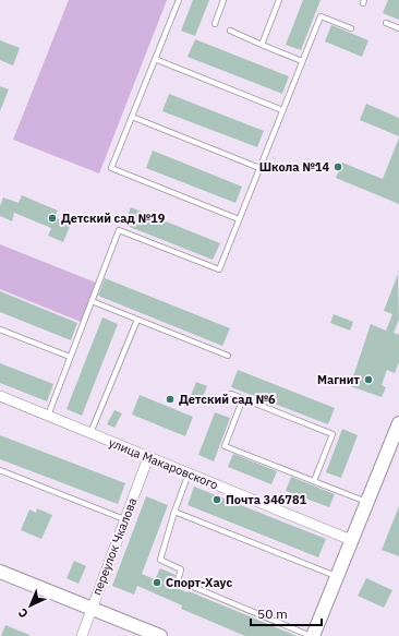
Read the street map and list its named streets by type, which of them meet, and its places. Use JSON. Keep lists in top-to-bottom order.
{
  "streets": {
    "street": ["улица Макаровского", "переулок Чкалова"]
  },
  "crossings": [
    ["улица Макаровского", "переулок Чкалова"]
  ],
  "places": [
    "Школа №14",
    "Детский сад №19",
    "Магнит",
    "Детский сад №6",
    "Почта 346781",
    "Спорт-Хаус"
  ],
  "scale_bar": "50 m",
  "north": "bottom left"
}
